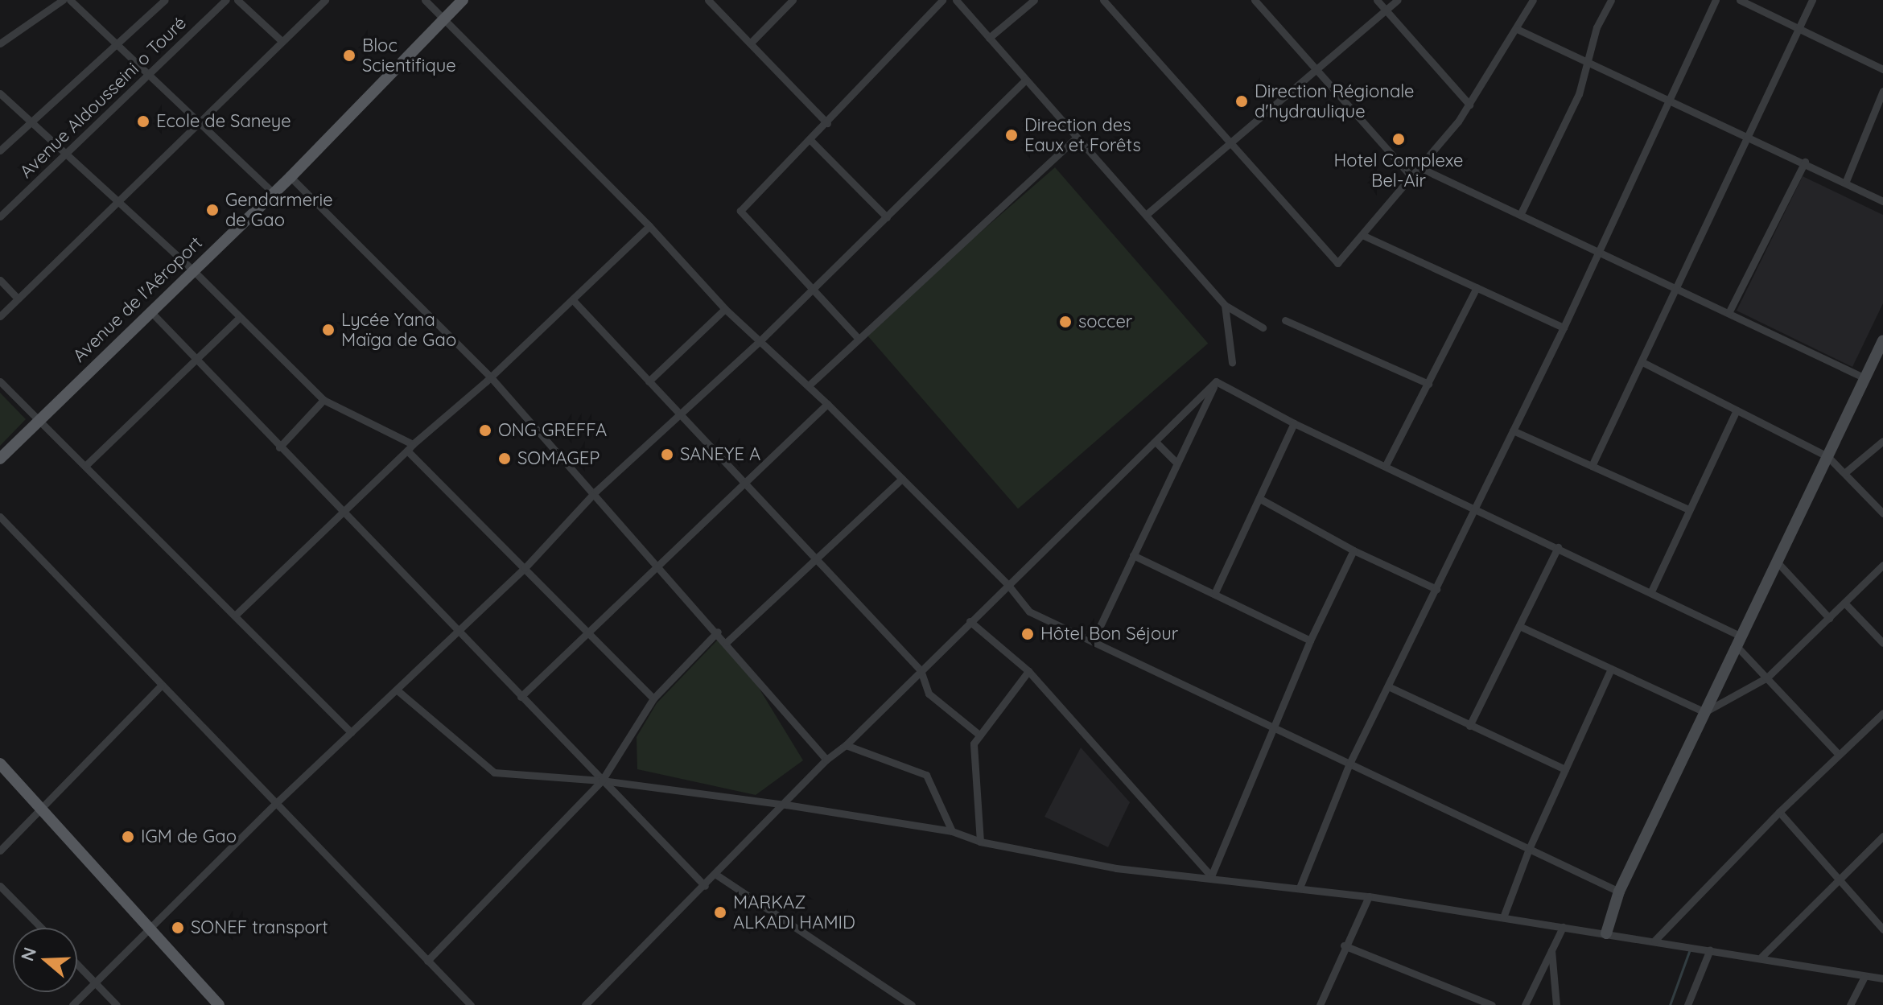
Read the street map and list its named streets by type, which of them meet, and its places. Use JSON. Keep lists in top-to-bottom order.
{
  "streets": {
    "main road": ["Avenue de l'Aéroport"],
    "street": ["Avenue Aldousseini o Touré"]
  },
  "places": [
    "Bloc Scientifique",
    "Direction Régionale d'hydraulique",
    "Ecole de Saneye",
    "Direction des Eaux et Forêts",
    "Hotel Complexe Bel-Air",
    "Gendarmerie de Gao",
    "soccer",
    "Lycée Yana Maïga de Gao",
    "ONG GREFFA",
    "SANEYE A",
    "SOMAGEP",
    "Hôtel Bon Séjour",
    "IGM de Gao",
    "MARKAZ ALKADI HAMID",
    "SONEF transport"
  ],
  "north": "left"
}
